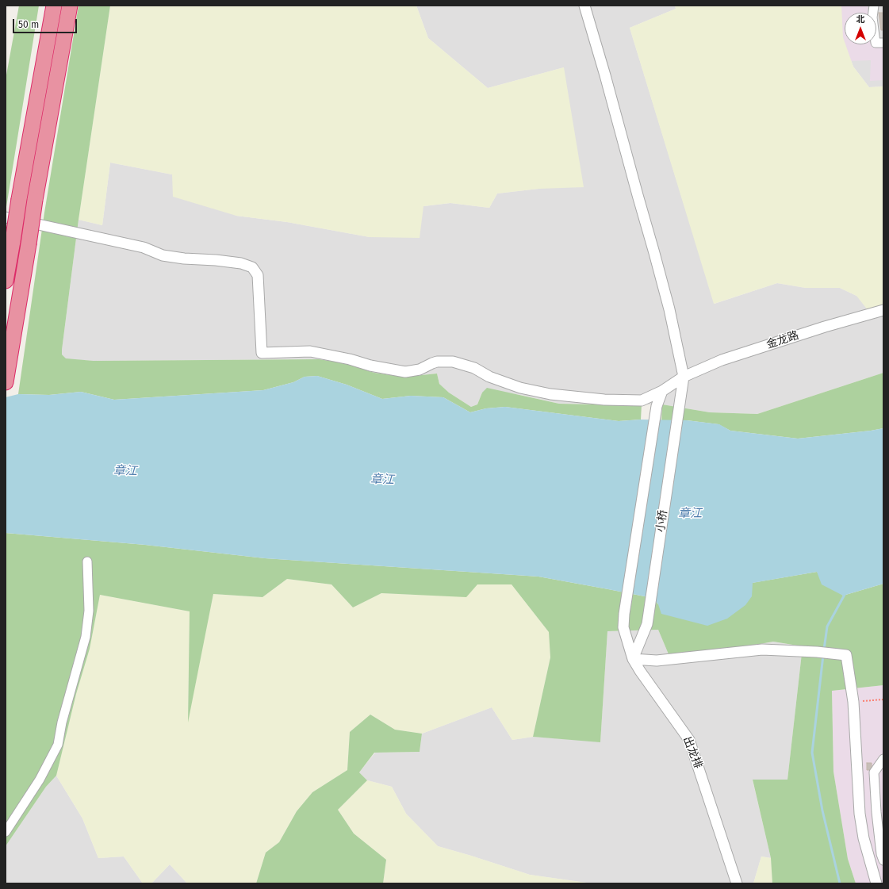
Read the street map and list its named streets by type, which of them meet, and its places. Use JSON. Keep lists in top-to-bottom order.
{
  "streets": {
    "street": ["金龙路", "小桥", "出龙排"]
  },
  "crossings": [
    ["金龙路", "小桥"],
    ["金龙路", "出龙排"],
    ["小桥", "出龙排"]
  ],
  "water": ["章江"],
  "scale_bar": "50 m",
  "north": "top"
}
